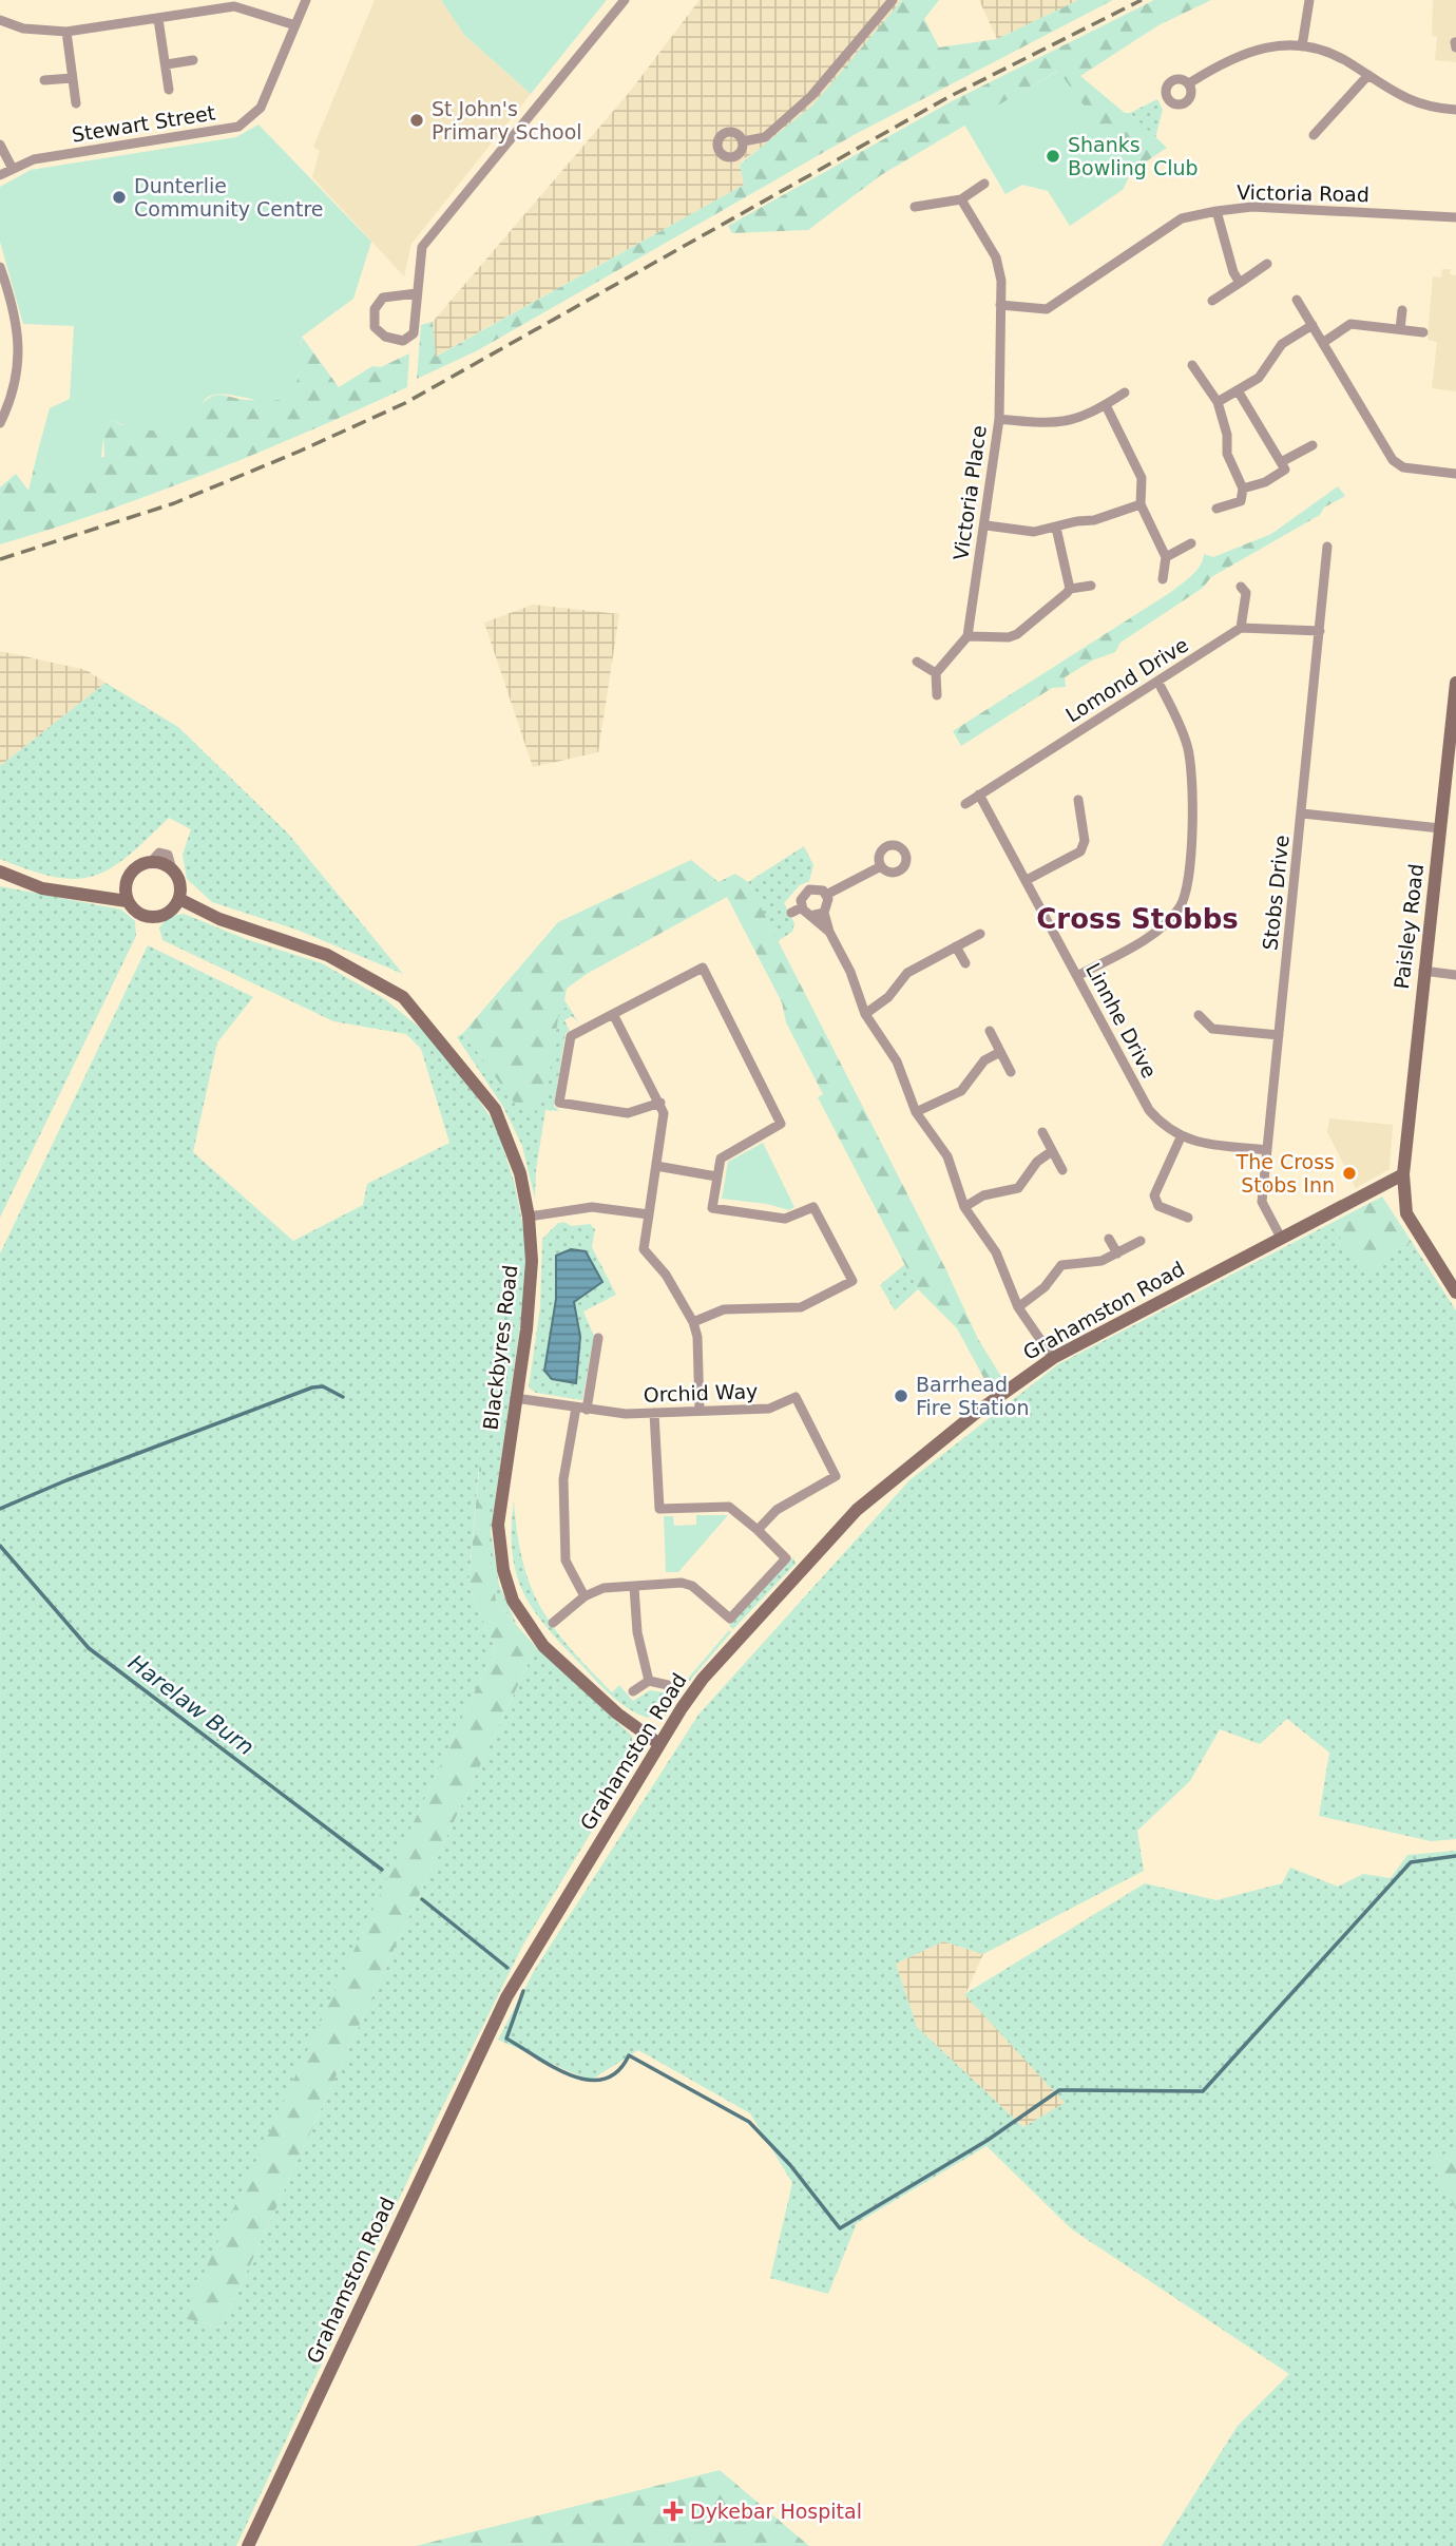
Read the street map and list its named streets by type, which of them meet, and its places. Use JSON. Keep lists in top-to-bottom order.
{
  "streets": {
    "main road": ["Paisley Road", "Grahamston Road", "Blackbyres Road"],
    "street": [
      "Stewart Street",
      "Victoria Road",
      "Victoria Place",
      "Lomond Drive",
      "Stobs Drive",
      "Linnhe Drive",
      "Orchid Way"
    ]
  },
  "crossings": [
    ["Victoria Road", "Victoria Place"],
    ["Lomond Drive", "Linnhe Drive"],
    ["Stobs Drive", "Linnhe Drive"],
    ["Stobs Drive", "Grahamston Road"],
    ["Paisley Road", "Grahamston Road"],
    ["Grahamston Road", "Blackbyres Road"],
    ["Blackbyres Road", "Orchid Way"]
  ],
  "districts": ["Cross Stobbs"],
  "water": ["Harelaw Burn"],
  "places": {
    "other": [
      "St John's Primary School",
      "Shanks Bowling Club",
      "Dunterlie Community Centre",
      "The Cross Stobs Inn",
      "Barrhead Fire Station"
    ],
    "health": ["Dykebar Hospital"]
  }
}
